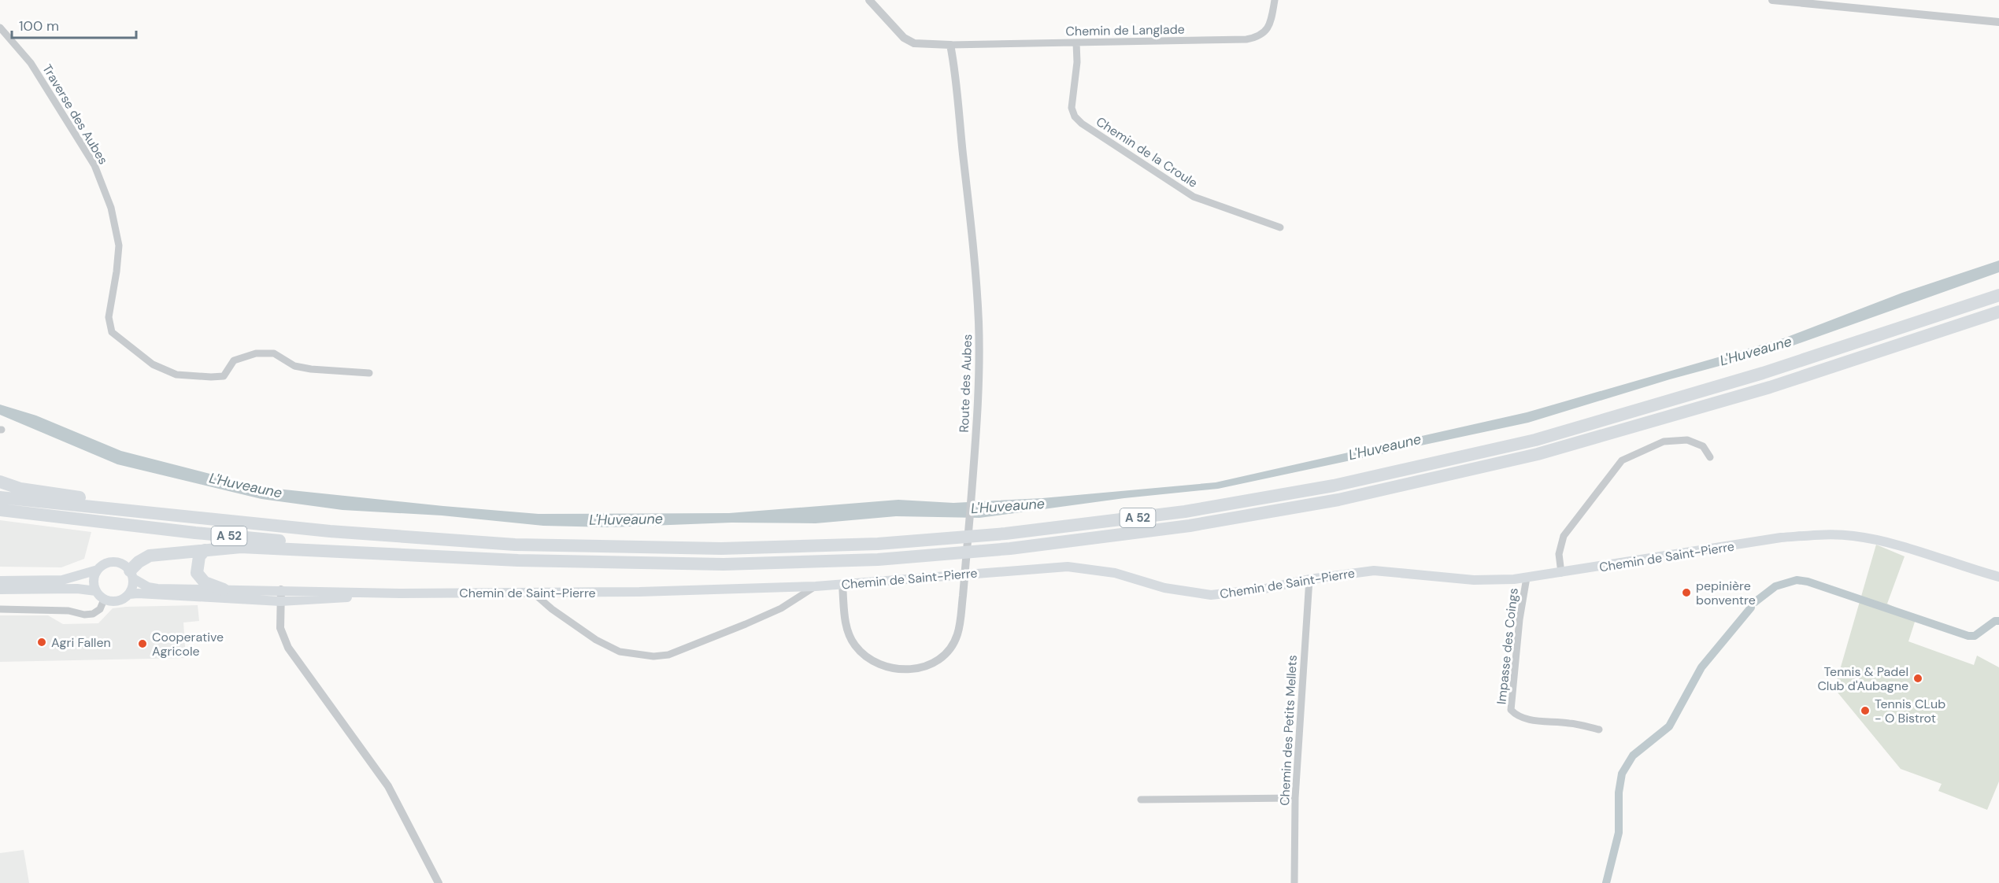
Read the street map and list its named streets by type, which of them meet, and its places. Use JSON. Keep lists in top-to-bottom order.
{
  "streets": {
    "highway": ["A 52"],
    "main road": ["Chemin de Saint-Pierre"],
    "street": [
      "Chemin de Langlade",
      "Traverse des Aubes",
      "Chemin de la Croule",
      "Route des Aubes",
      "Impasse des Coings",
      "Chemin des Petits Mellets"
    ]
  },
  "crossings": [
    ["Chemin de Langlade", "Chemin de la Croule"],
    ["Chemin de Langlade", "Route des Aubes"],
    ["Route des Aubes", "Chemin de Saint-Pierre"],
    ["Chemin de Saint-Pierre", "Impasse des Coings"],
    ["Chemin de Saint-Pierre", "Chemin des Petits Mellets"]
  ],
  "water": ["L'Huveaune"],
  "places": [
    "pepinière bonventre",
    "Agri Fallen",
    "Cooperative Agricole",
    "Tennis & Padel Club d'Aubagne",
    "Tennis CLub - O Bistrot"
  ],
  "scale_bar": "100 m"
}
